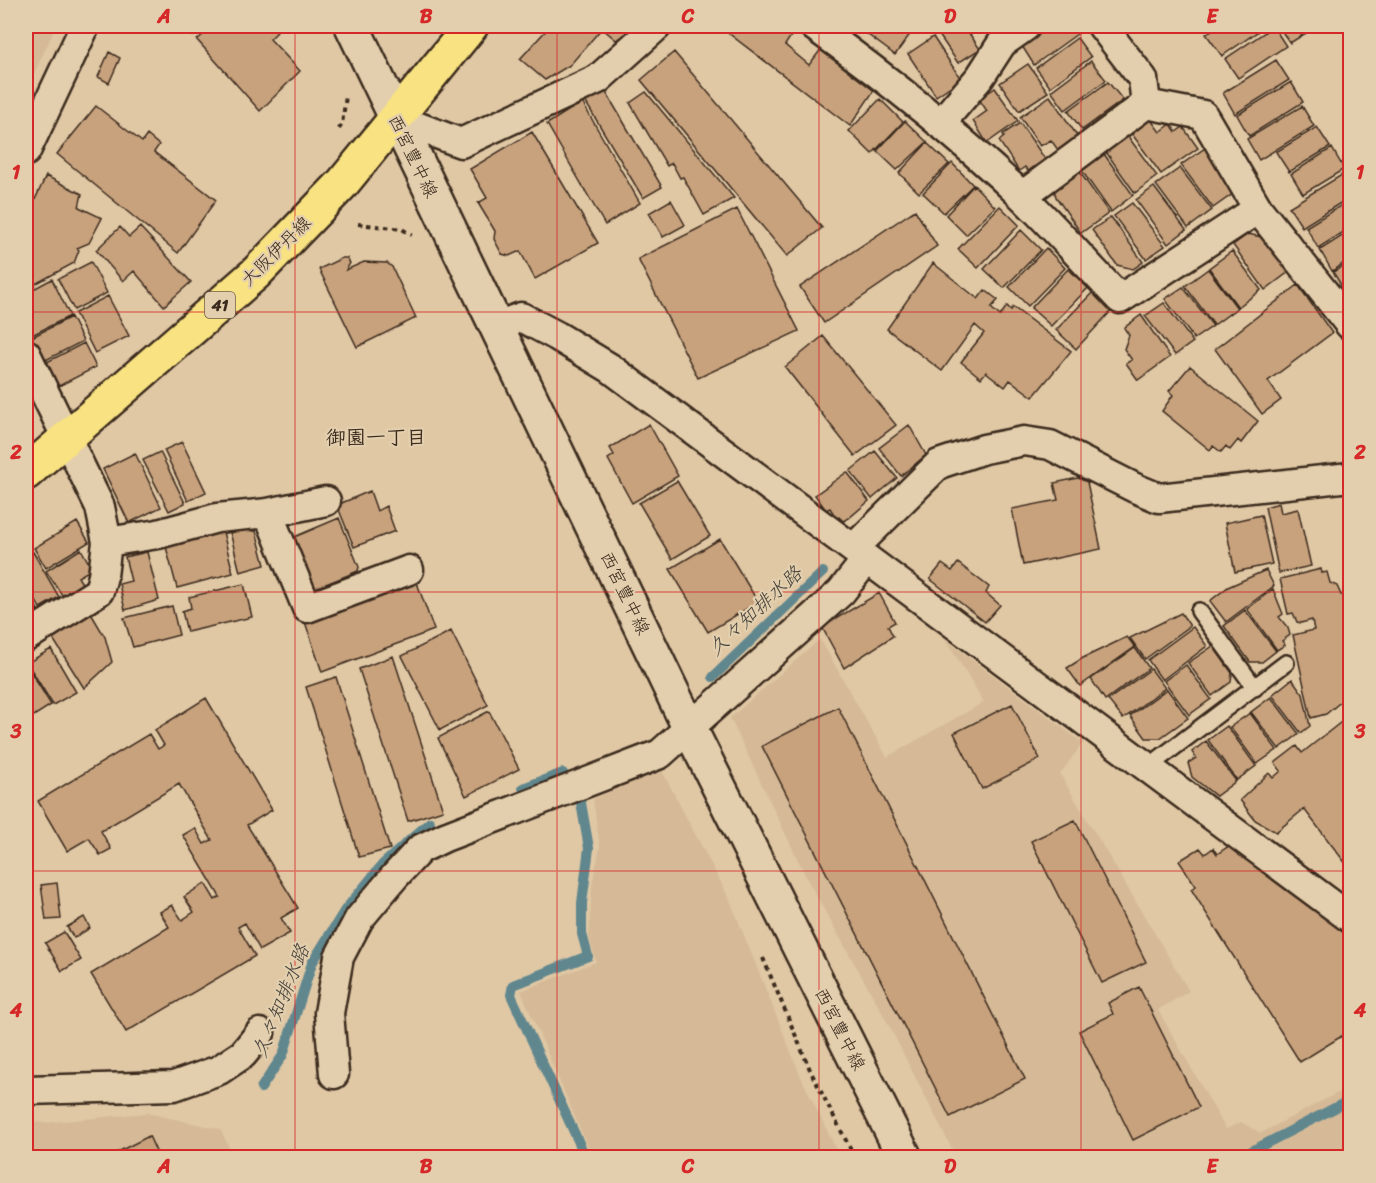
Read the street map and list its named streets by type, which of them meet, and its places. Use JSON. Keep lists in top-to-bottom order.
{
  "streets": {
    "main road": ["西宮豊中線", "大阪伊丹線", "41"]
  },
  "crossings": [
    ["西宮豊中線", "大阪伊丹線"]
  ],
  "districts": ["御園一丁目"],
  "water": ["久々知排水路"],
  "grid": {
    "columns": [
      "A",
      "B",
      "C",
      "D",
      "E"
    ],
    "rows": [
      "1",
      "2",
      "3",
      "4"
    ]
  }
}
